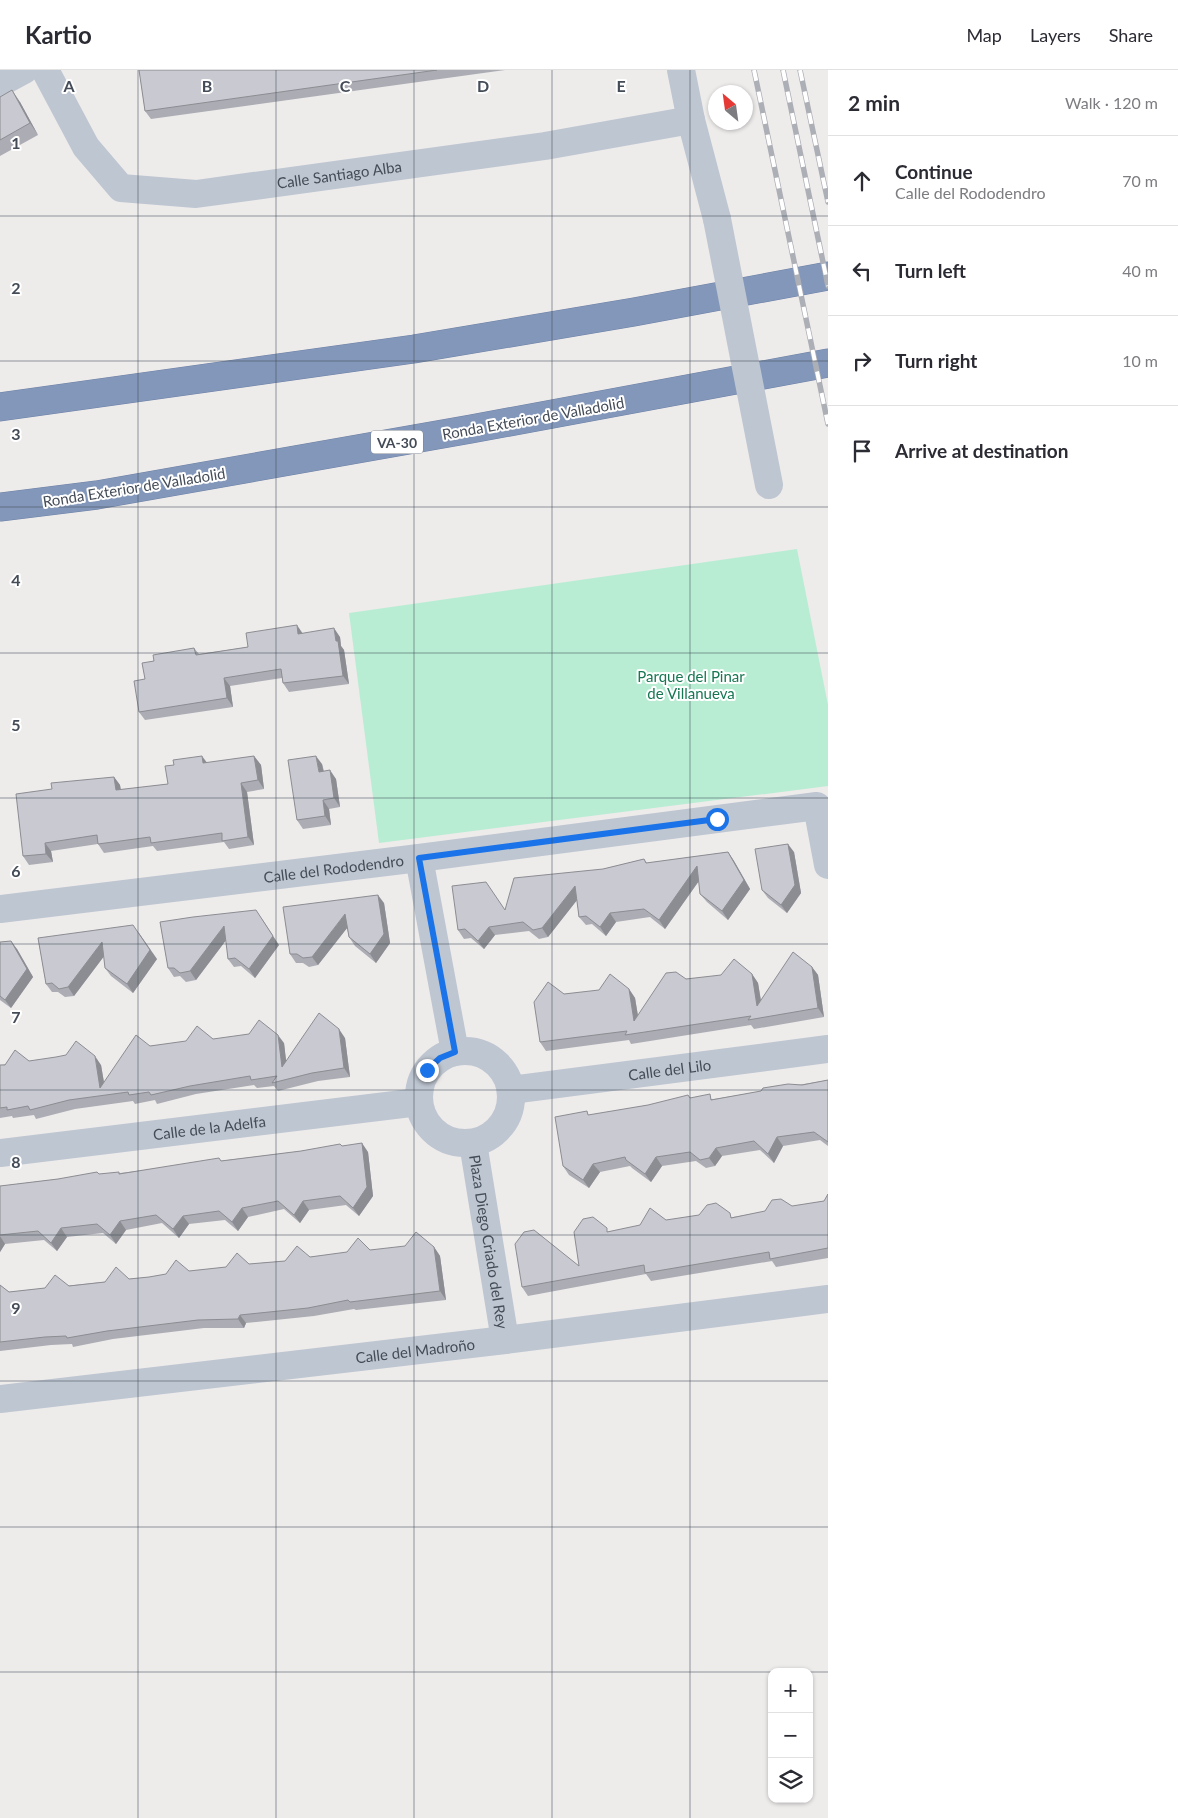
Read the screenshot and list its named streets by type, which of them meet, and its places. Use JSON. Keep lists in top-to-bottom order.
{
  "streets": {
    "highway": ["Ronda Exterior de Valladolid", "VA-30"],
    "street": [
      "Calle Santiago Alba",
      "Calle del Rododendro",
      "Calle del Lilo",
      "Calle de la Adelfa",
      "Plaza Diego Criado del Rey",
      "Calle del Madroño"
    ]
  },
  "crossings": [
    ["Calle del Lilo", "Calle de la Adelfa"],
    ["Calle del Lilo", "Plaza Diego Criado del Rey"],
    ["Calle de la Adelfa", "Plaza Diego Criado del Rey"],
    ["Plaza Diego Criado del Rey", "Calle del Madroño"]
  ],
  "parks": ["Parque del Pinar de Villanueva"],
  "north": "top left",
  "page": {
    "header": "Kartio",
    "nav": ["Map", "Layers", "Share"],
    "heading": ["2 min", "Walk · 120 m"],
    "list": [
      ["Continue", "Calle del Rododendro", "70 m"],
      ["Turn left", "40 m"],
      ["Turn right", "10 m"],
      "Arrive at destination"
    ],
    "map_buttons": ["+", "−"]
  },
  "grid": {
    "columns": [
      "A",
      "B",
      "C",
      "D",
      "E"
    ],
    "rows": [
      "1",
      "2",
      "3",
      "4",
      "5",
      "6",
      "7",
      "8",
      "9"
    ]
  }
}
